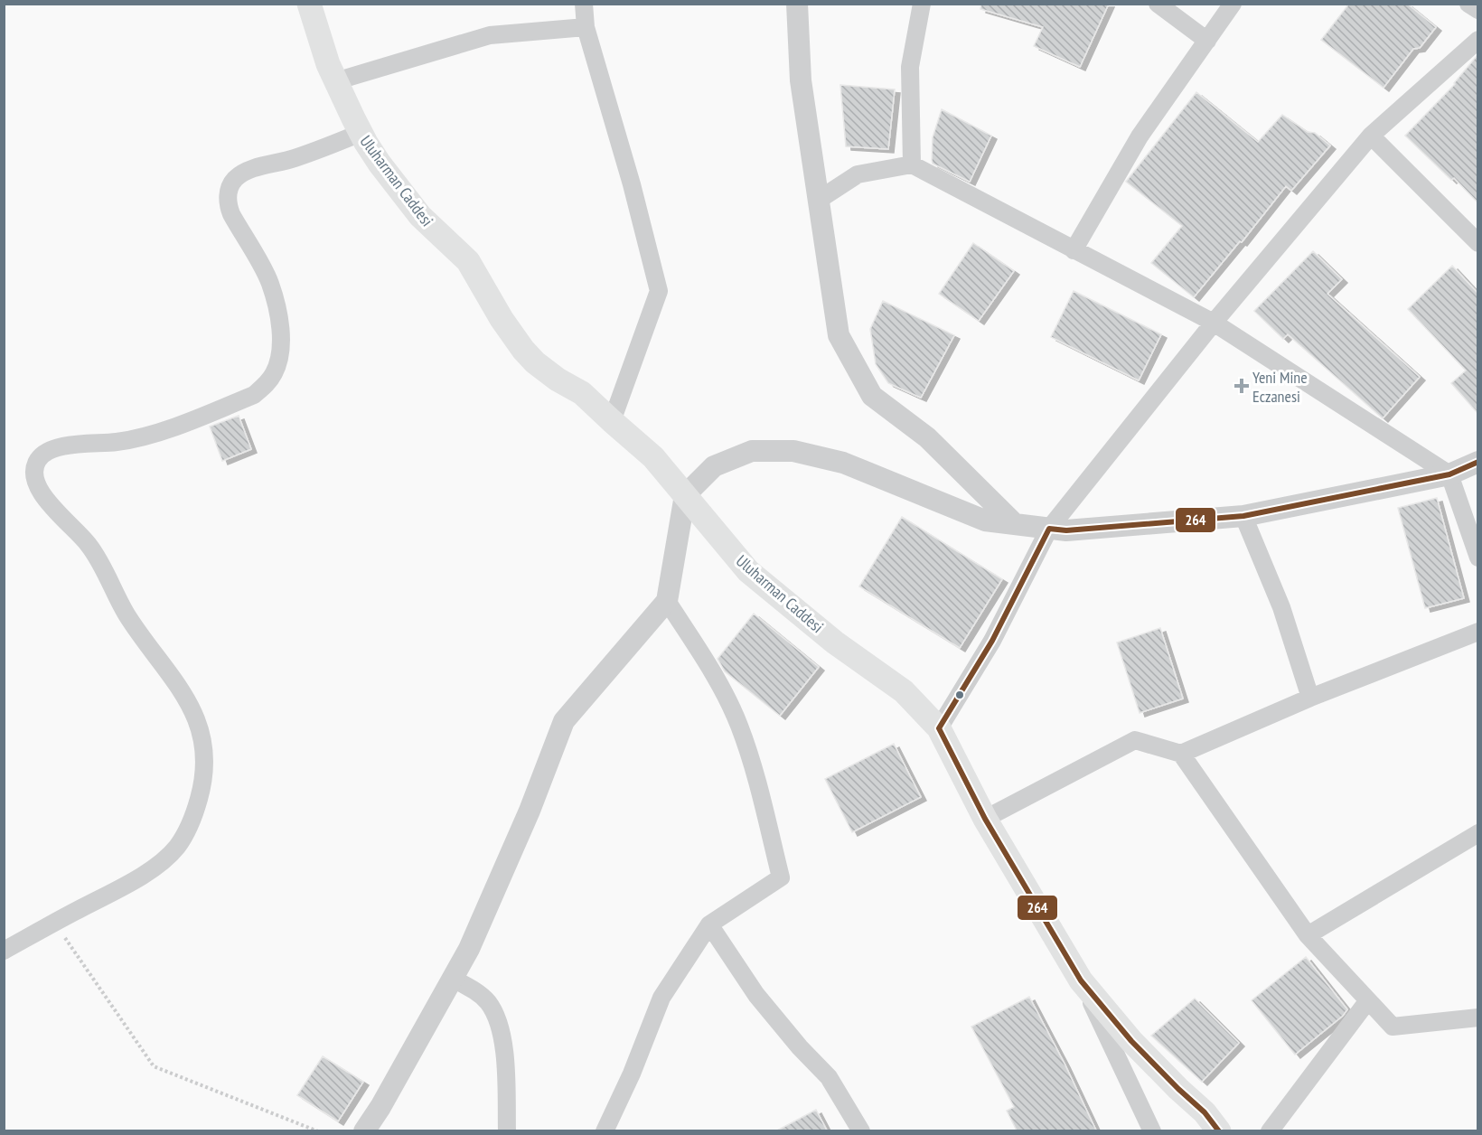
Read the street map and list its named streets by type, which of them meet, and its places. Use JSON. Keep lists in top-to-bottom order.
{
  "streets": {
    "main road": ["Uluharman Caddesi"]
  },
  "places": {
    "health": ["Yeni Mine Eczanesi"]
  },
  "lines": ["transit line 264"]
}
